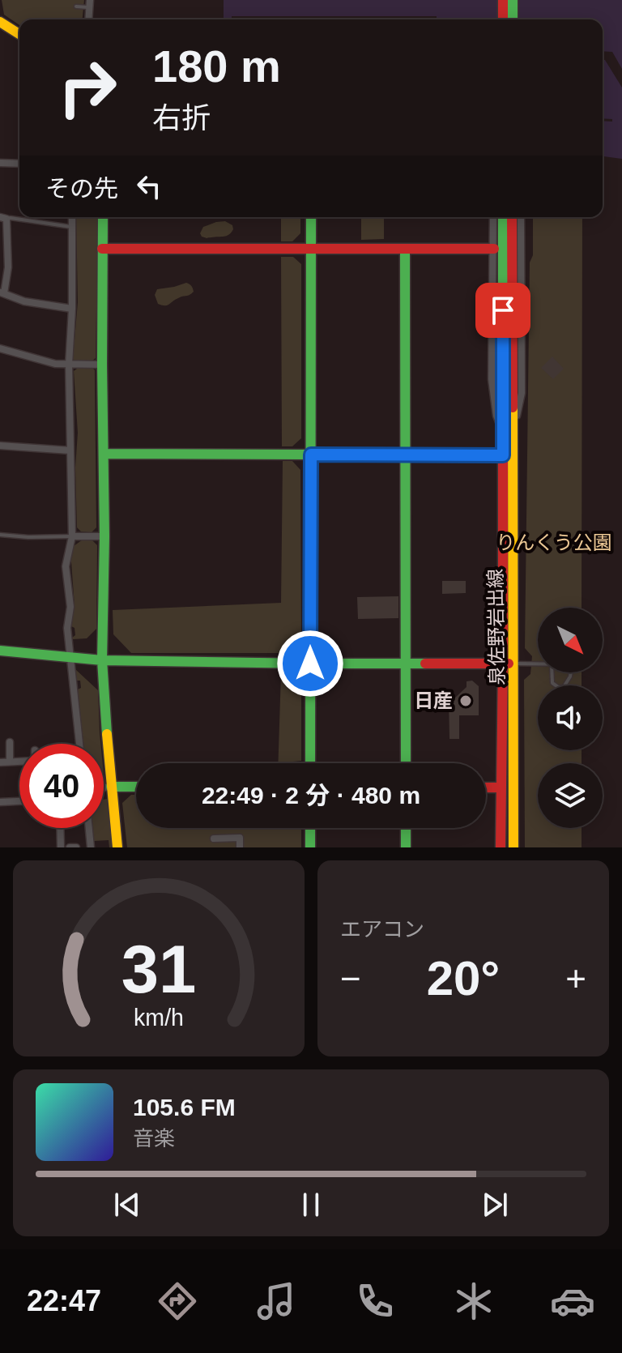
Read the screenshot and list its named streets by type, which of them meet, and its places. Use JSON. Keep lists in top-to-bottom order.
{
  "streets": {
    "street": ["泉佐野岩出線"]
  },
  "parks": ["りんくう公園"],
  "places": ["日産"],
  "north": "bottom right",
  "page": {
    "turn": ["180 m", "右折"],
    "then": "その先",
    "limit": "40",
    "trip": "22:49 · 2 分 · 480 m",
    "tile": "エアコン",
    "heat": ["−", "20°", "+"],
    "song": ["105.6 FM", "音楽"],
    "tabs": "22:47",
    "gauge": ["31", "km/h"]
  }
}
